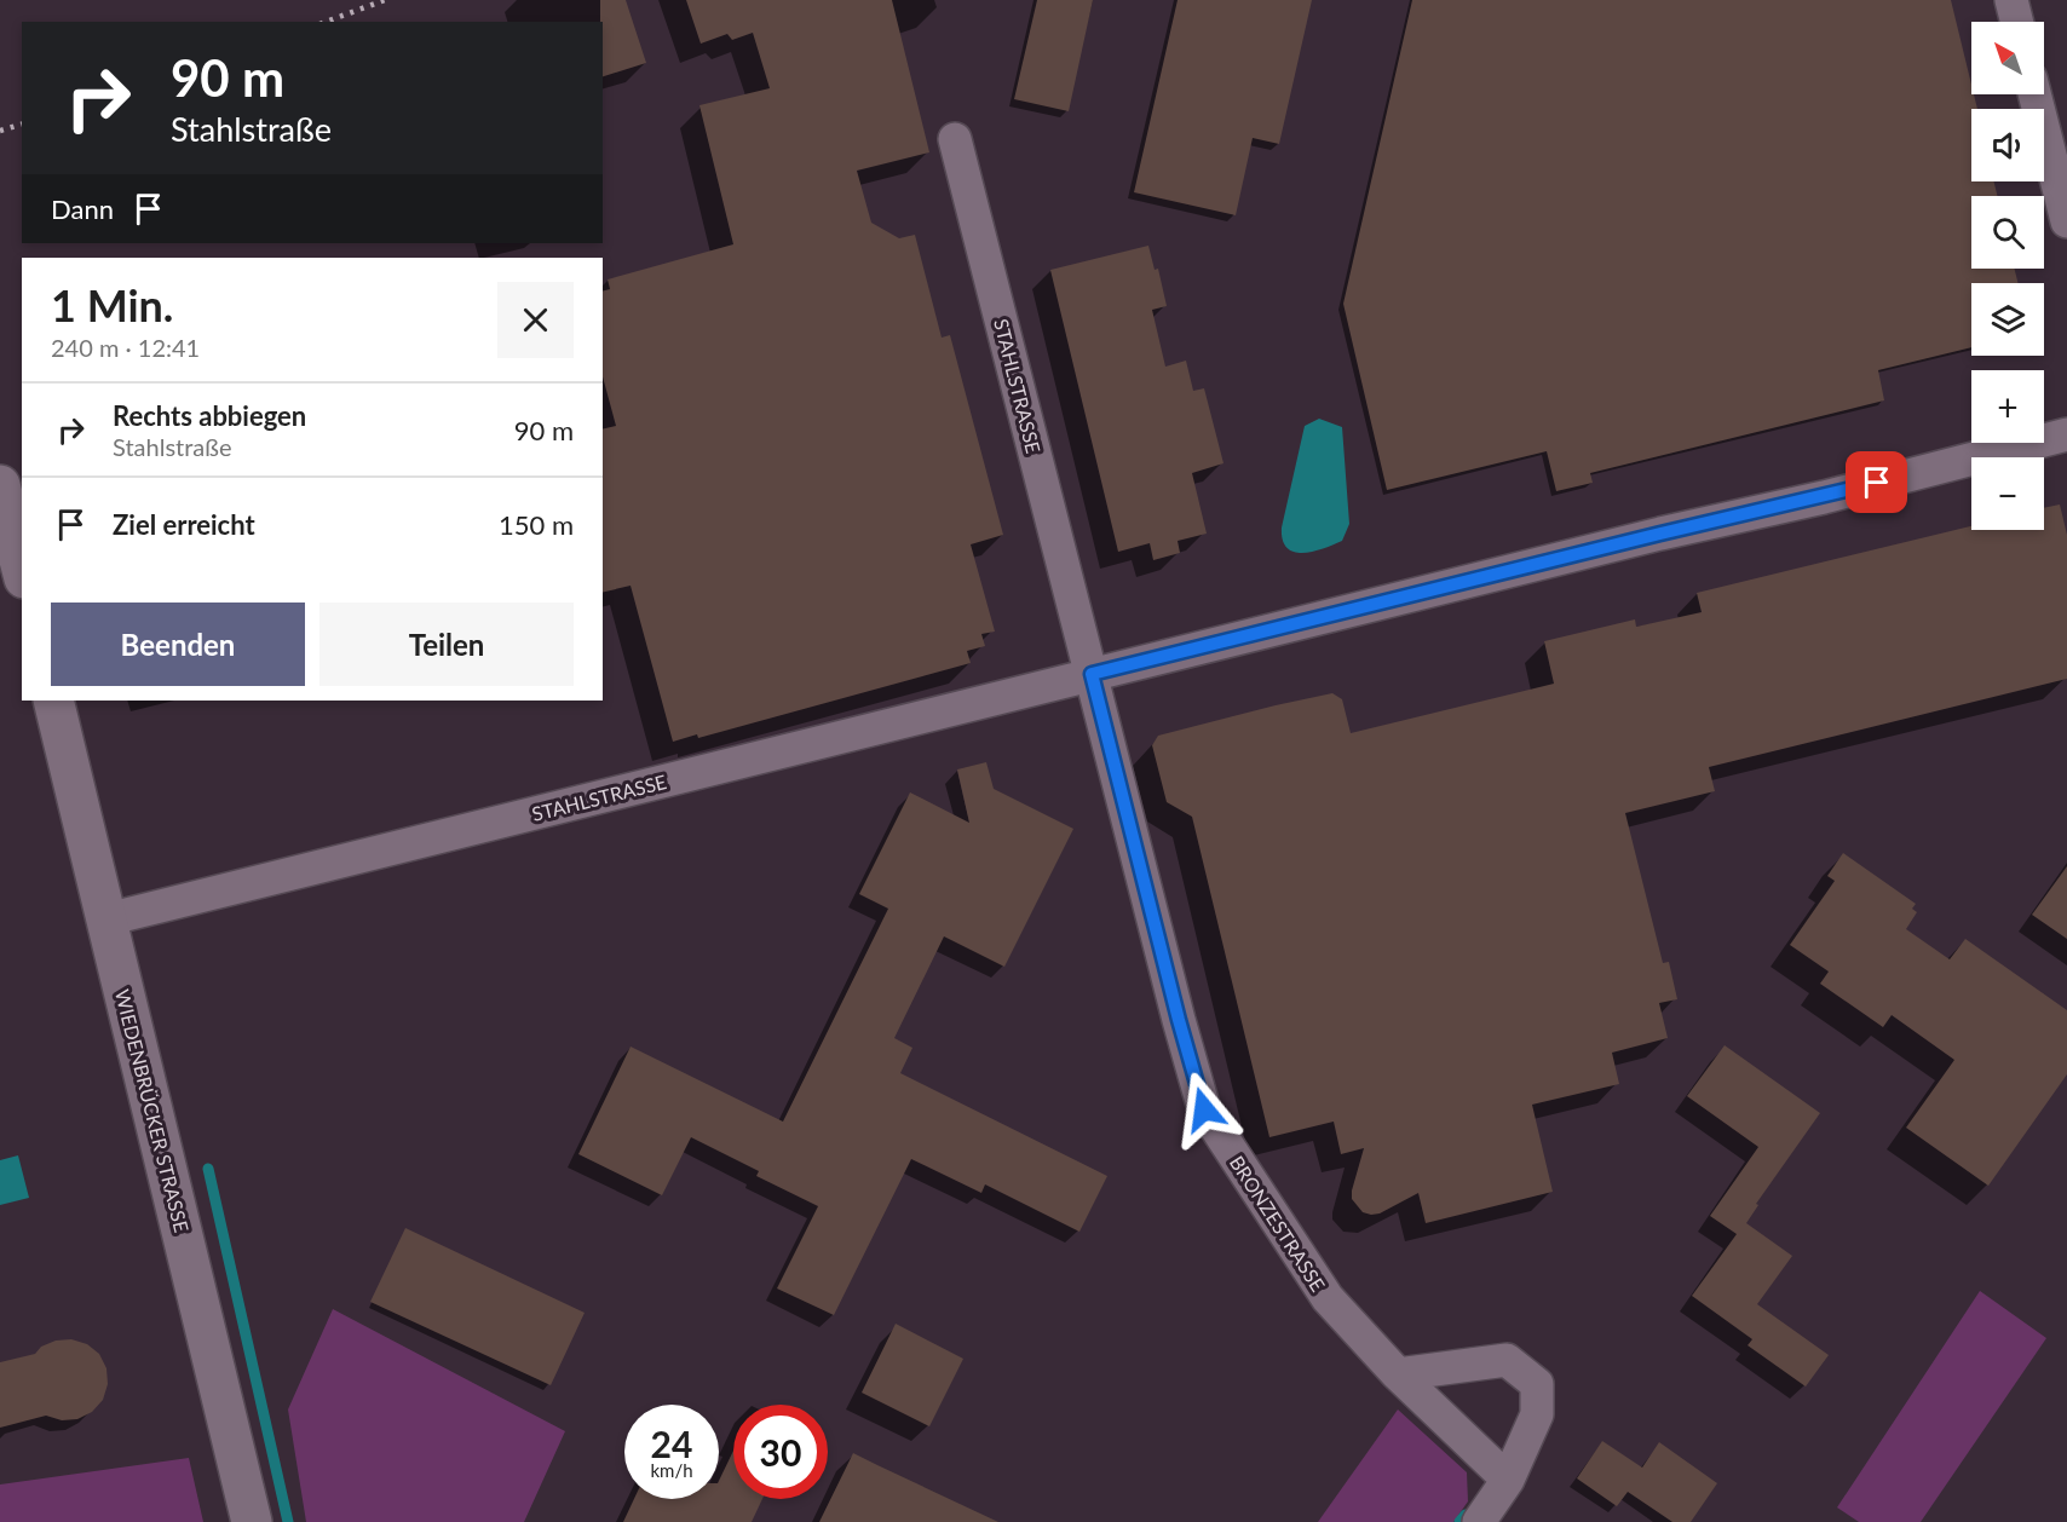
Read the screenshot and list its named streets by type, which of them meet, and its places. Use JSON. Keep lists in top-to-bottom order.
{
  "streets": {
    "main road": ["WIEDENBRÜCKER STRASSE"],
    "street": ["STAHLSTRASSE", "BRONZESTRASSE"]
  },
  "crossings": [
    ["STAHLSTRASSE", "WIEDENBRÜCKER STRASSE"],
    ["STAHLSTRASSE", "BRONZESTRASSE"]
  ],
  "north": "top left",
  "page": {
    "map_buttons": ["+", "−"],
    "turn": ["90 m", "Stahlstraße"],
    "then": "Dann",
    "heading": ["1 Min.", "240 m · 12:41"],
    "list": [
      {
        "name": "Rechts abbiegen",
        "note": "Stahlstraße",
        "value": "90 m"
      },
      {
        "name": "Ziel erreicht",
        "value": "150 m"
      }
    ],
    "buttons": ["Beenden", "Teilen"],
    "speed": "24 km/h",
    "limit": "30"
  }
}
